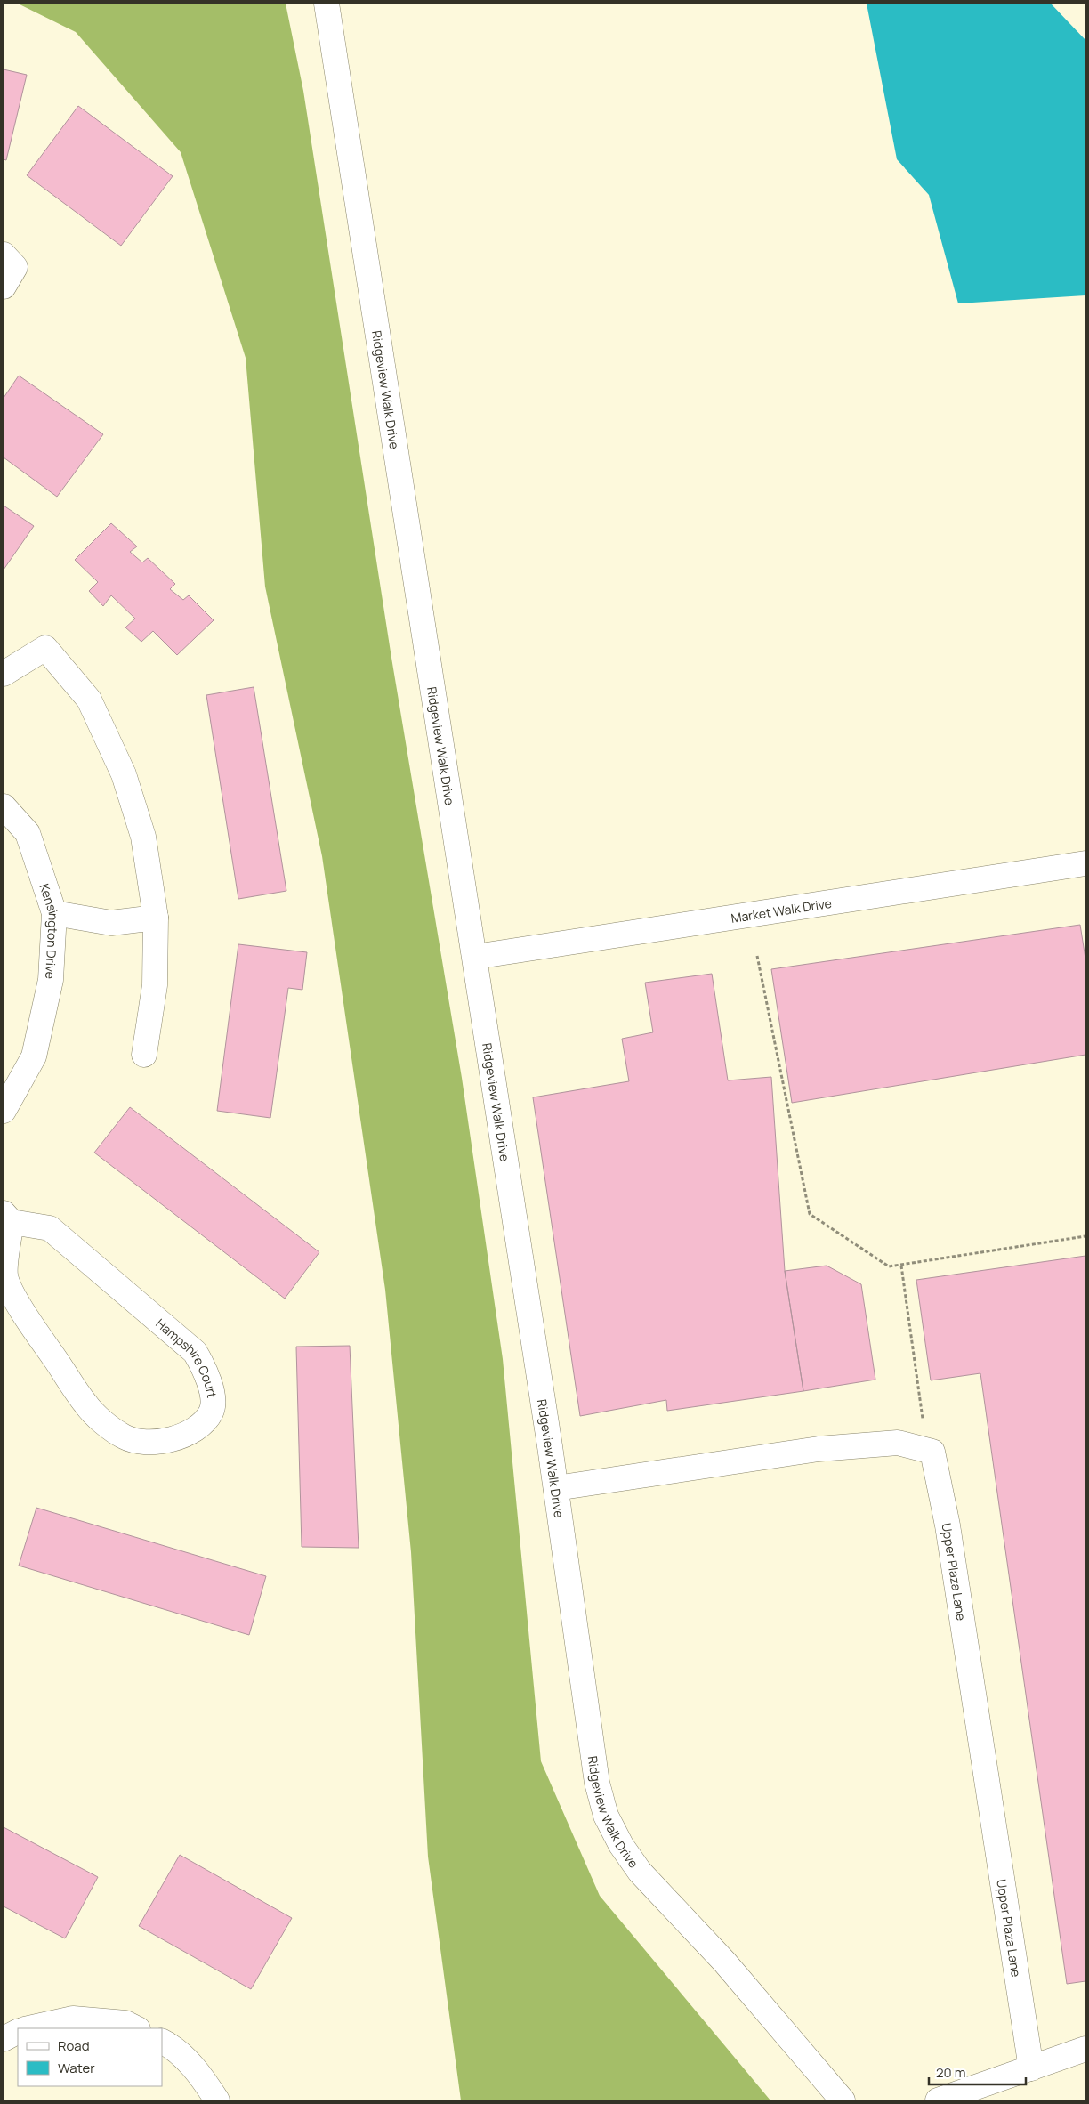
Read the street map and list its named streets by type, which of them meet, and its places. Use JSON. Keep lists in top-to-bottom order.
{
  "streets": {
    "street": [
      "Ridgeview Walk Drive",
      "Market Walk Drive",
      "Kensington Drive",
      "Hampshire Court",
      "Upper Plaza Lane"
    ]
  },
  "crossings": [
    ["Ridgeview Walk Drive", "Market Walk Drive"],
    ["Ridgeview Walk Drive", "Upper Plaza Lane"]
  ],
  "legend": ["Road", "Water"],
  "scale_bar": "20 m"
}
